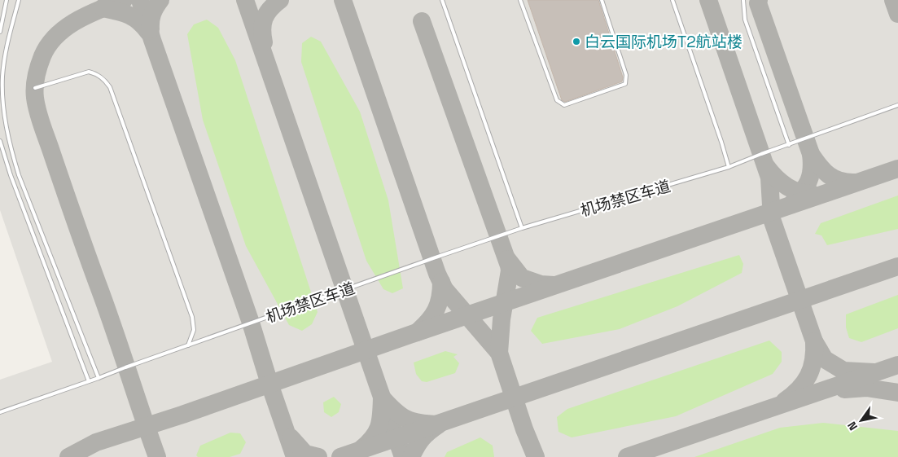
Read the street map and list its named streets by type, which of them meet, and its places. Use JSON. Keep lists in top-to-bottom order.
{
  "streets": {
    "lane": ["机场禁区车道"]
  },
  "places": ["白云国际机场T2航站楼"],
  "north": "bottom left"
}
